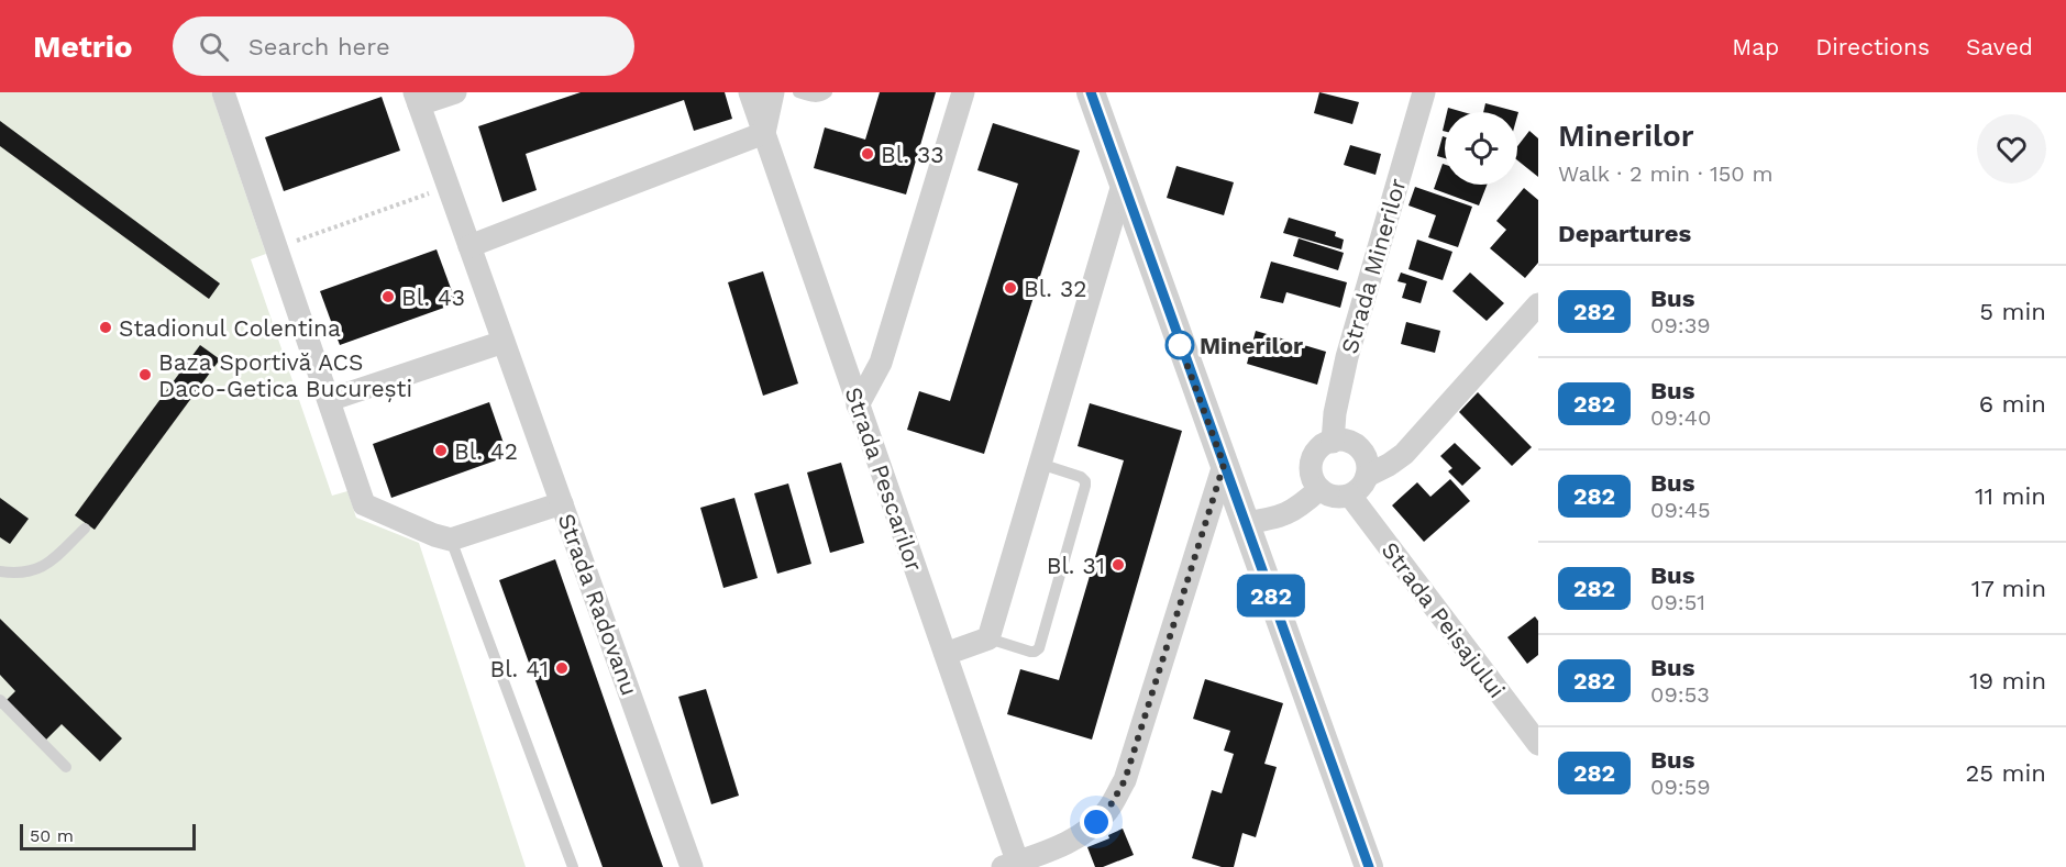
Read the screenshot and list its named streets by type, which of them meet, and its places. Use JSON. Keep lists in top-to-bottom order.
{
  "streets": {
    "street": [
      "Strada Minerilor",
      "Strada Pescarilor",
      "Strada Radovanu",
      "Strada Peisajului"
    ]
  },
  "crossings": [
    ["Strada Minerilor", "Strada Peisajului"]
  ],
  "places": [
    "Bl. 33",
    "Bl. 32",
    "Bl. 43",
    "Stadionul Colentina",
    "Minerilor",
    "Baza Sportivă ACS Daco-Getica București",
    "Bl. 42",
    "Bl. 31",
    "Bl. 41"
  ],
  "lines": ["bus line 282"],
  "scale_bar": "50 m",
  "page": {
    "header": "Metrio",
    "search": "Search here",
    "nav": ["Map", "Directions", "Saved"],
    "on_map": "282",
    "heading": [
      ["Minerilor", "Walk · 2 min · 150 m"],
      "Departures"
    ],
    "list": [
      {
        "mark": "282",
        "name": "Bus",
        "note": "09:39",
        "value": "5 min"
      },
      {
        "mark": "282",
        "name": "Bus",
        "note": "09:40",
        "value": "6 min"
      },
      {
        "mark": "282",
        "name": "Bus",
        "note": "09:45",
        "value": "11 min"
      },
      {
        "mark": "282",
        "name": "Bus",
        "note": "09:51",
        "value": "17 min"
      },
      {
        "mark": "282",
        "name": "Bus",
        "note": "09:53",
        "value": "19 min"
      },
      {
        "mark": "282",
        "name": "Bus",
        "note": "09:59",
        "value": "25 min"
      }
    ],
    "scale": "50 m"
  }
}
